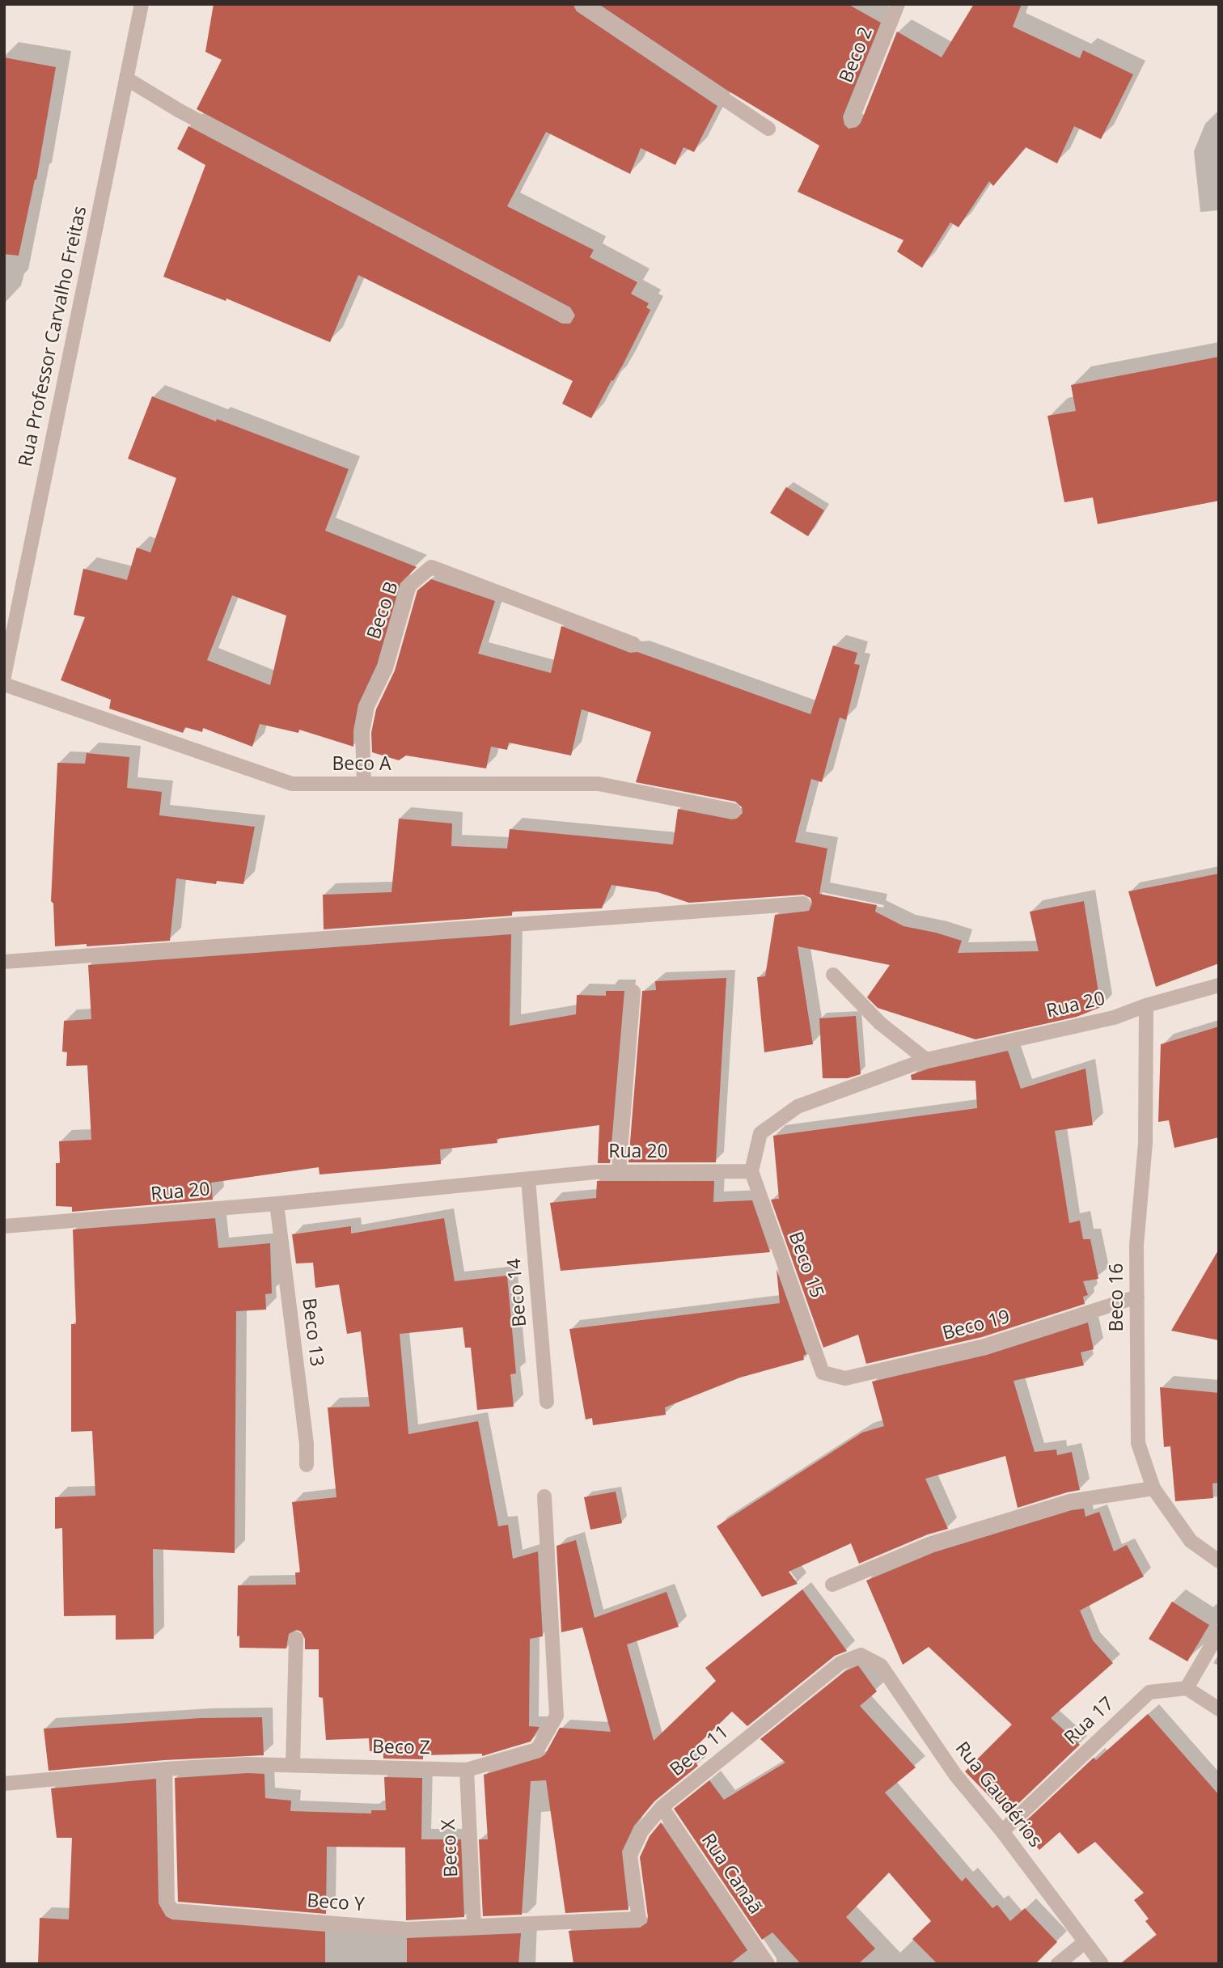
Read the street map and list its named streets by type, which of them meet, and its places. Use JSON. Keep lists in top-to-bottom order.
{
  "streets": {
    "street": [
      "Beco 2",
      "Rua Professor Carvalho Freitas",
      "Beco B",
      "Beco A",
      "Rua 20",
      "Beco 15",
      "Beco 14",
      "Beco 16",
      "Beco 19",
      "Beco 13",
      "Rua 17",
      "Beco Z",
      "Beco 11",
      "Rua Gaudérios",
      "Beco X",
      "Rua Canaã",
      "Beco Y"
    ]
  },
  "crossings": [
    ["Beco B", "Beco A"],
    ["Rua 20", "Beco 15"],
    ["Rua 20", "Beco 14"],
    ["Rua 20", "Beco 16"],
    ["Rua 20", "Beco 13"],
    ["Beco 15", "Beco 19"],
    ["Beco 16", "Beco 19"],
    ["Rua 17", "Rua Gaudérios"],
    ["Beco Z", "Beco X"],
    ["Beco Z", "Beco Y"],
    ["Beco 11", "Rua Gaudérios"],
    ["Beco 11", "Rua Canaã"],
    ["Beco 11", "Beco Y"],
    ["Beco X", "Beco Y"]
  ]
}
